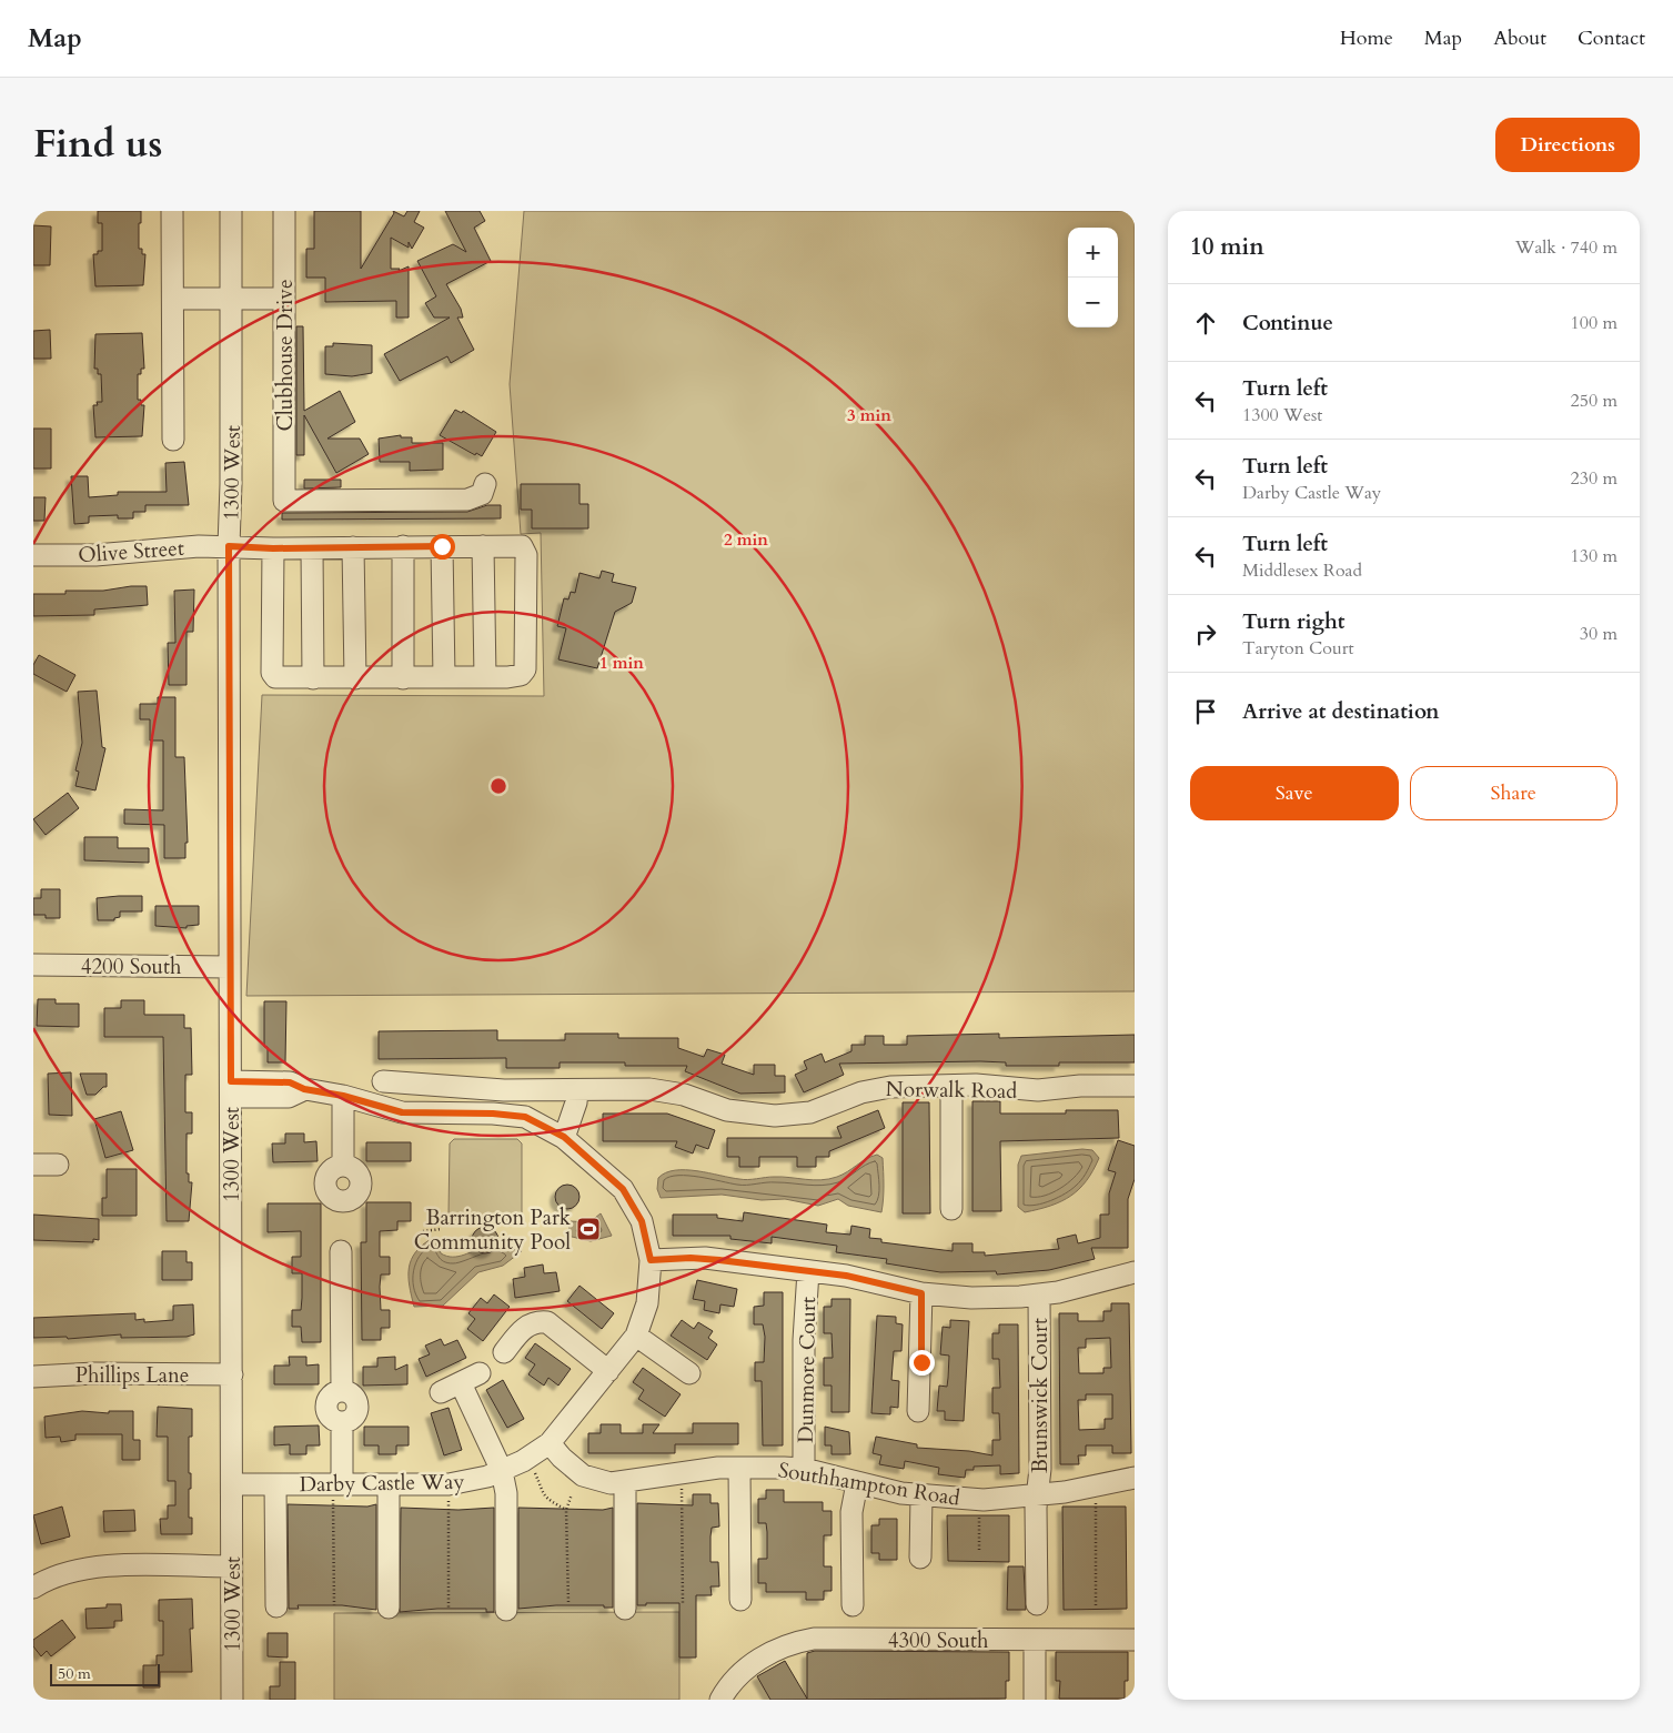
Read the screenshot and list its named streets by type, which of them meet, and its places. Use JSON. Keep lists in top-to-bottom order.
{
  "streets": {
    "street": [
      "Clubhouse Drive",
      "1300 West",
      "Olive Street",
      "4200 South",
      "Norwalk Road",
      "Dunmore Court",
      "Phillips Lane",
      "Brunswick Court",
      "Darby Castle Way",
      "Southhampton Road",
      "4300 South"
    ]
  },
  "crossings": [
    ["1300 West", "Olive Street"],
    ["1300 West", "4200 South"],
    ["1300 West", "Phillips Lane"],
    ["1300 West", "Darby Castle Way"],
    ["Dunmore Court", "Southhampton Road"],
    ["Brunswick Court", "Southhampton Road"],
    ["Darby Castle Way", "Southhampton Road"]
  ],
  "places": {
    "sports": ["Barrington Park Community Pool"]
  },
  "scale_bar": "50 m",
  "page": {
    "header": "Map",
    "nav": [
      "Home",
      "Map",
      "About",
      "Contact"
    ],
    "title": "Find us",
    "buttons": [
      "Directions",
      ["Save", "Share"]
    ],
    "heading": ["10 min", "Walk · 740 m"],
    "map_buttons": ["+", "−"],
    "list": [
      ["Continue", "100 m"],
      ["Turn left", "1300 West", "250 m"],
      ["Turn left", "Darby Castle Way", "230 m"],
      ["Turn left", "Middlesex Road", "130 m"],
      ["Turn right", "Taryton Court", "30 m"],
      "Arrive at destination"
    ],
    "scale": "50 m"
  },
  "rings": ["3 min", "2 min", "1 min"]
}
